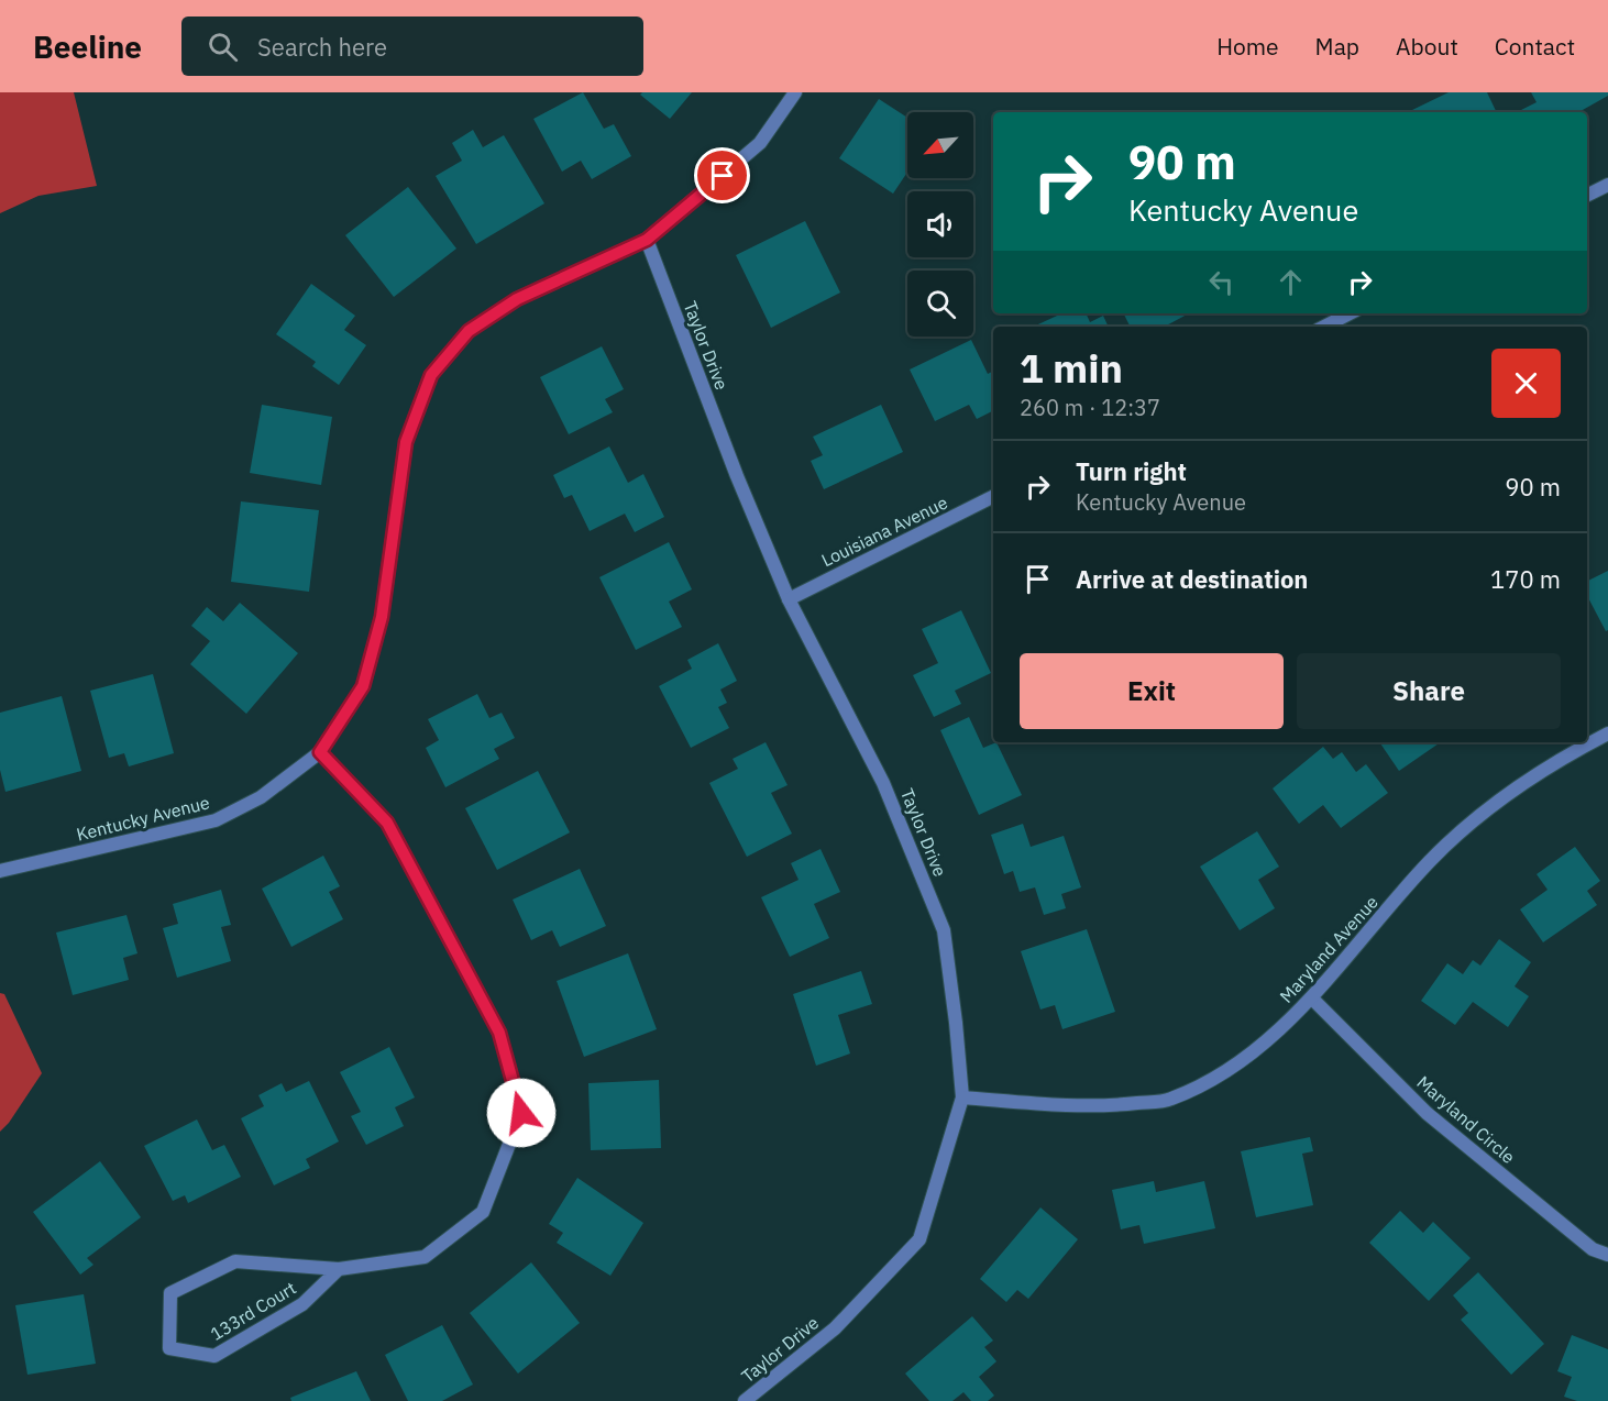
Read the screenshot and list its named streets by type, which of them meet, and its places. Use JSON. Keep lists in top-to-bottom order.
{
  "streets": {
    "street": [
      "Taylor Drive",
      "Louisiana Avenue",
      "Kentucky Avenue",
      "Maryland Avenue",
      "Maryland Circle",
      "133rd Court"
    ]
  },
  "crossings": [
    ["Taylor Drive", "Louisiana Avenue"],
    ["Taylor Drive", "Kentucky Avenue"],
    ["Taylor Drive", "Maryland Avenue"],
    ["Kentucky Avenue", "133rd Court"],
    ["Maryland Avenue", "Maryland Circle"]
  ],
  "north": "bottom left",
  "page": {
    "header": "Beeline",
    "search": "Search here",
    "nav": [
      "Home",
      "Map",
      "About",
      "Contact"
    ],
    "turn": ["90 m", "Kentucky Avenue"],
    "heading": ["1 min", "260 m · 12:37"],
    "list": [
      {
        "name": "Turn right",
        "note": "Kentucky Avenue",
        "value": "90 m"
      },
      {
        "name": "Arrive at destination",
        "value": "170 m"
      }
    ],
    "buttons": ["Exit", "Share"]
  }
}
